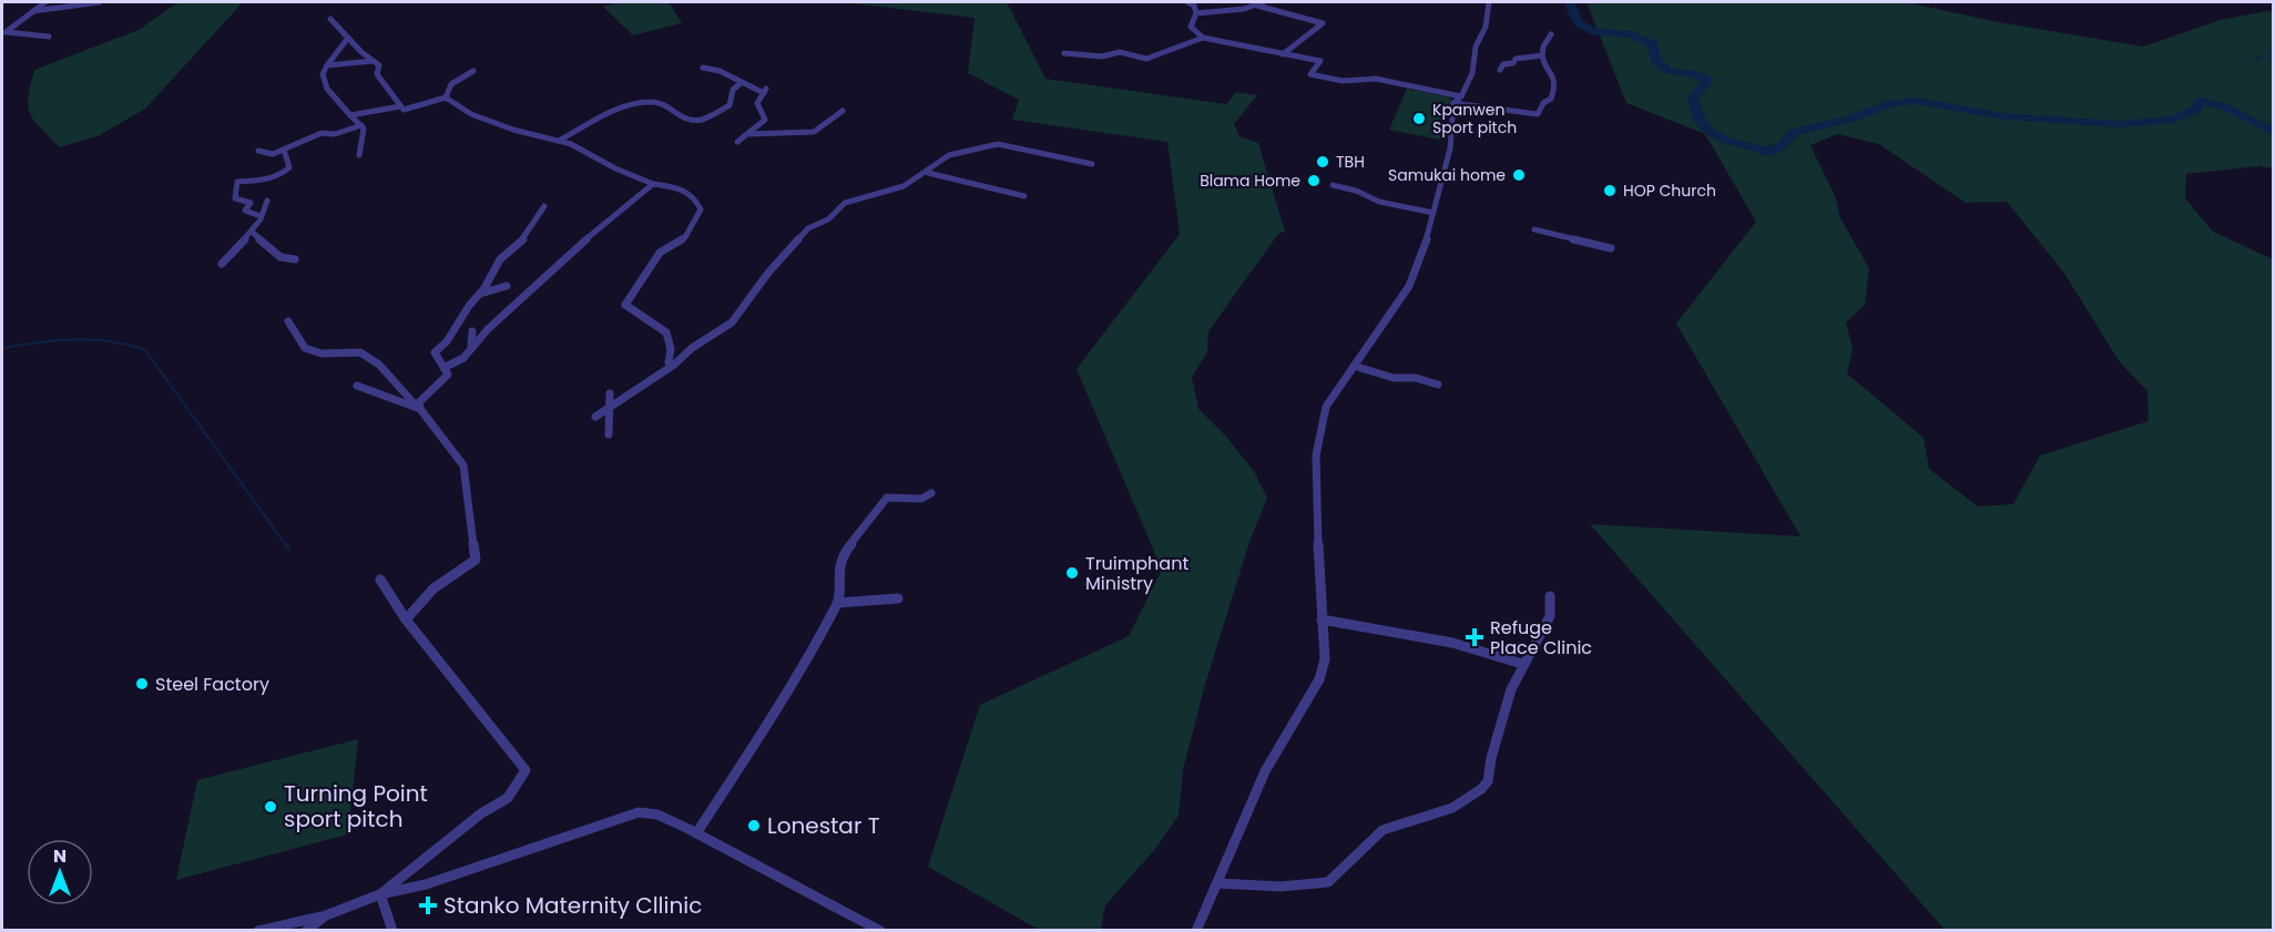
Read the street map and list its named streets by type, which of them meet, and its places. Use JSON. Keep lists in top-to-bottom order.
{
  "places": {
    "other": [
      "Kpanwen Sport pitch",
      "TBH",
      "Samukai home",
      "Blama Home",
      "HOP Church",
      "Truimphant Ministry",
      "Steel Factory",
      "Turning Point sport pitch",
      "Lonestar T"
    ],
    "health": ["Refuge Place Clinic", "Stanko Maternity Cllinic"]
  },
  "north": "top"
}
